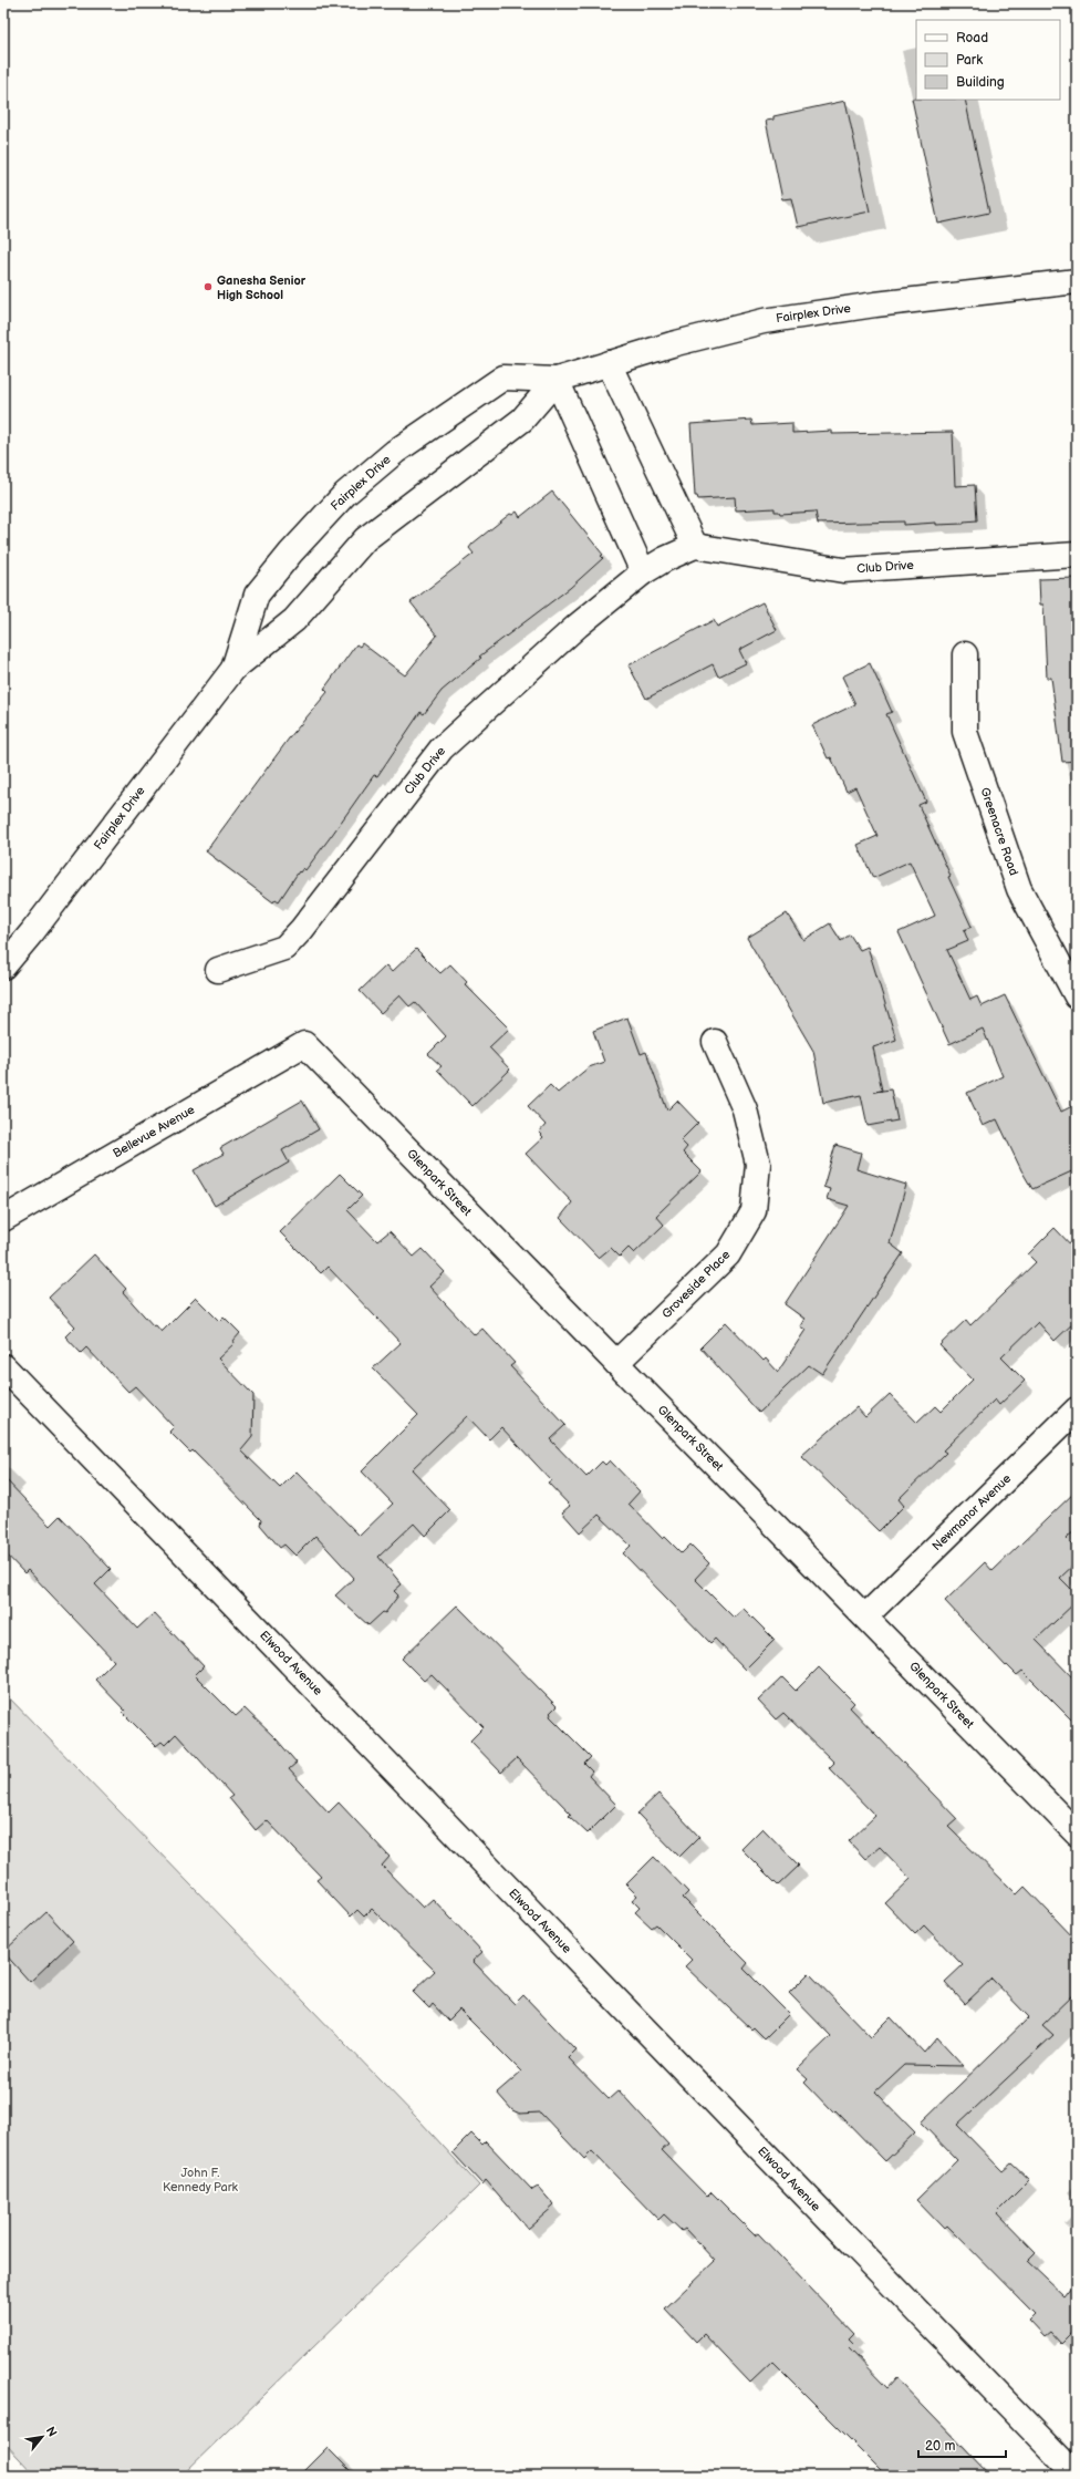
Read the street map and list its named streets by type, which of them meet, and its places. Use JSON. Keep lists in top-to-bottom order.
{
  "streets": {
    "street": [
      "Fairplex Drive",
      "Club Drive",
      "Greenacre Road",
      "Bellevue Avenue",
      "Glenpark Street",
      "Groveside Place",
      "Newmanor Avenue",
      "Elwood Avenue"
    ]
  },
  "crossings": [
    ["Bellevue Avenue", "Glenpark Street"],
    ["Glenpark Street", "Groveside Place"],
    ["Glenpark Street", "Newmanor Avenue"]
  ],
  "parks": ["John F. Kennedy Park"],
  "places": ["Ganesha Senior High School"],
  "legend": ["Road", "Park", "Building"],
  "scale_bar": "20 m",
  "north": "top right"
}
